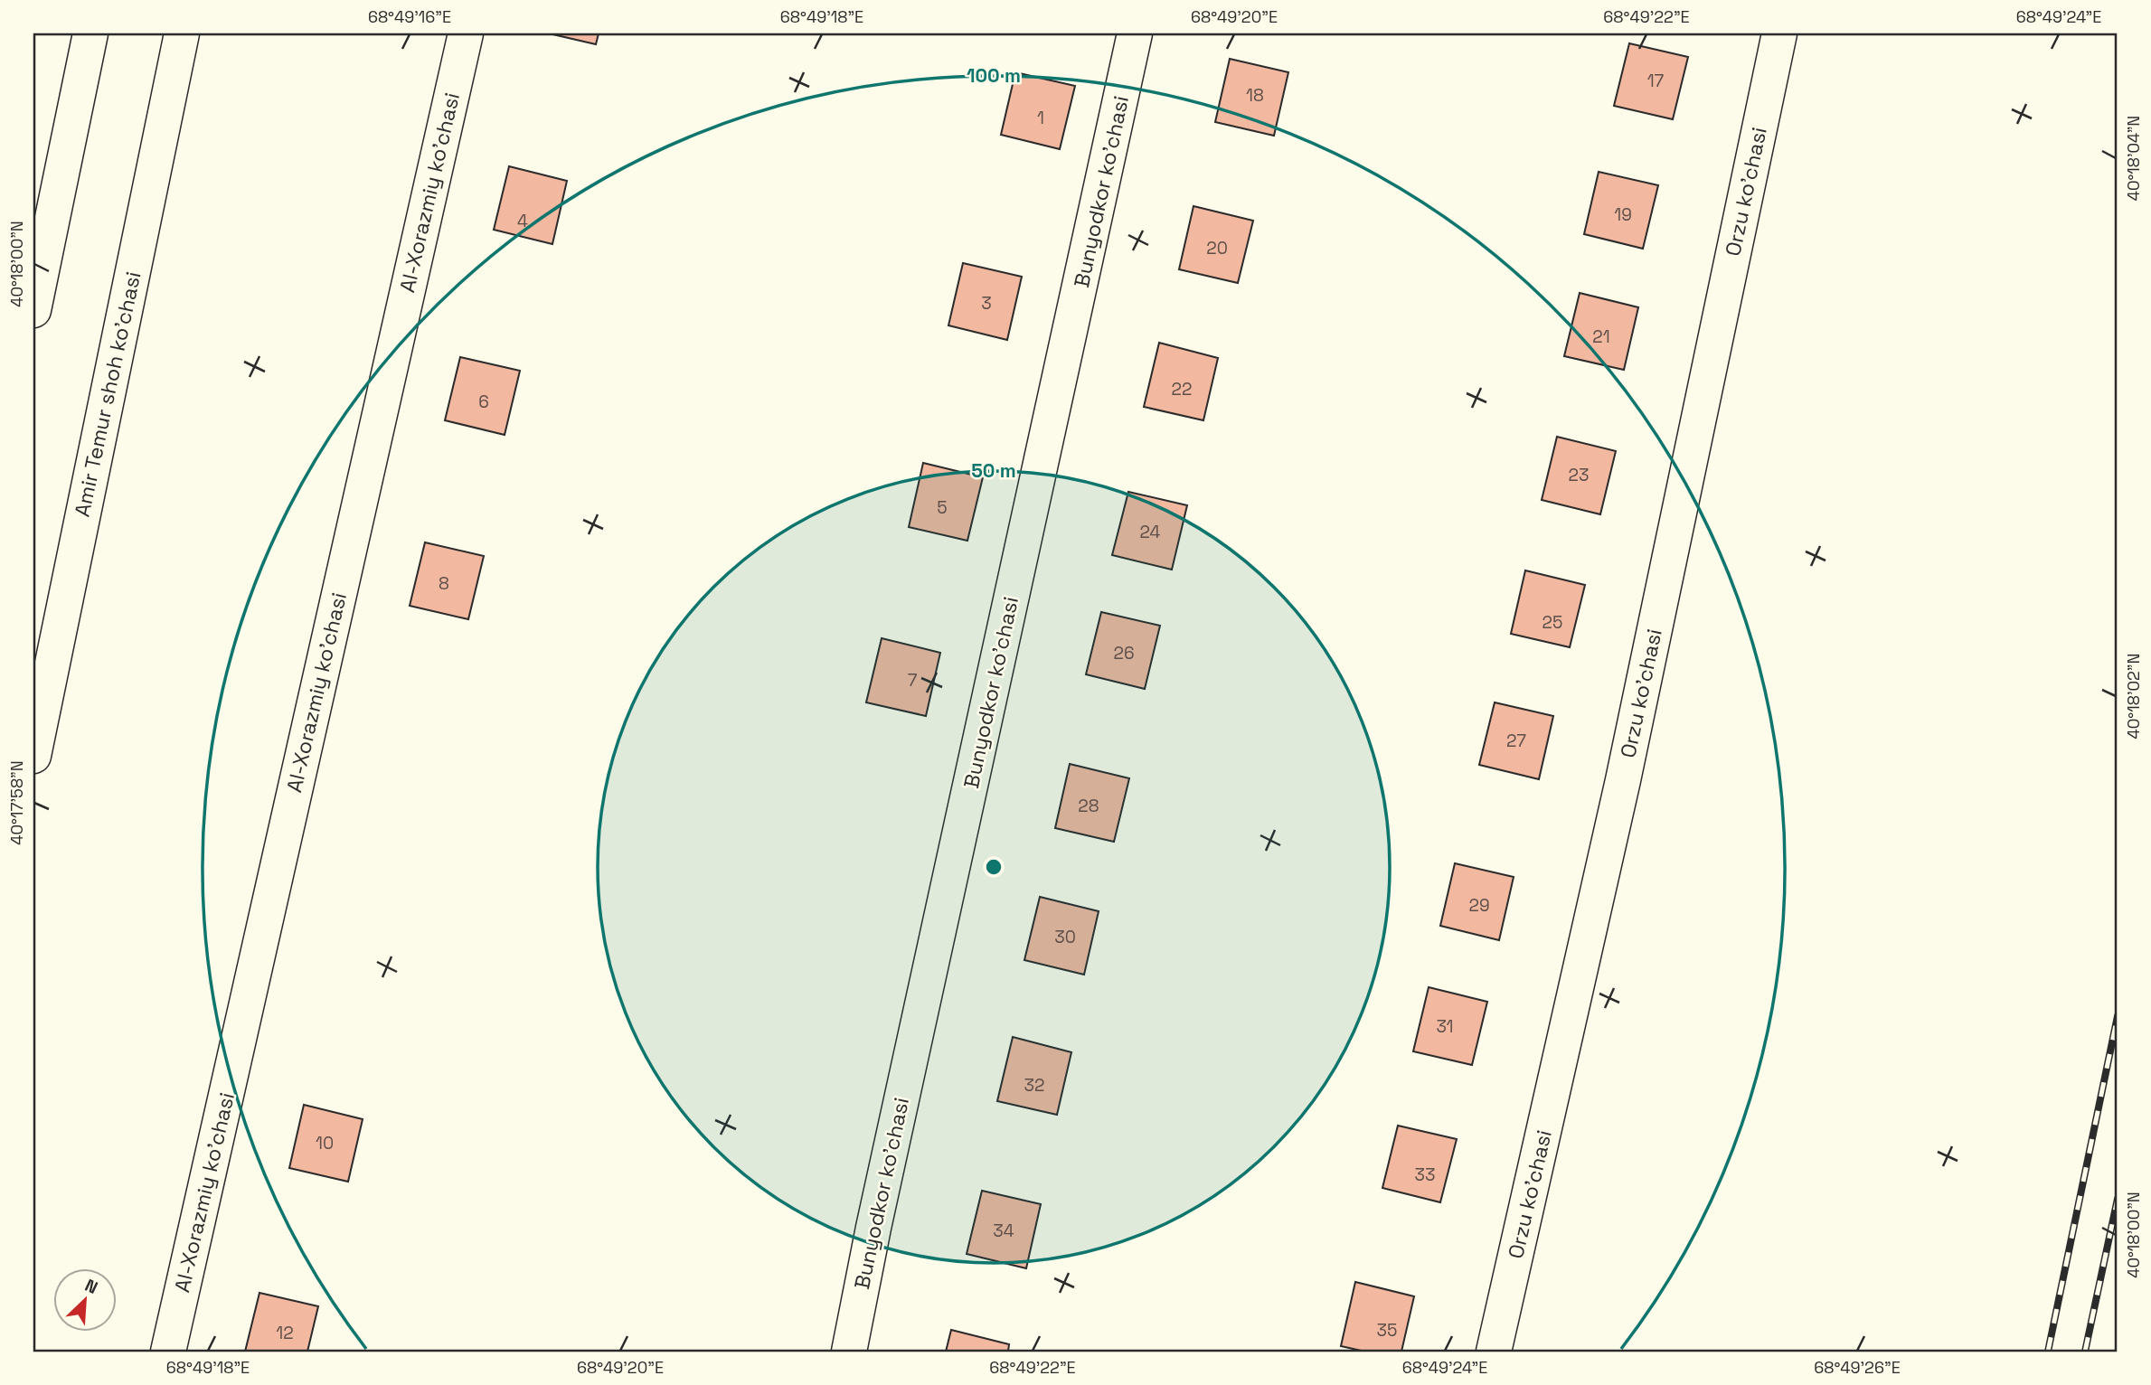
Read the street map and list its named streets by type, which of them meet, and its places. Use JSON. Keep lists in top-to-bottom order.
{
  "streets": {
    "main road": [
      "Bunyodkor ko'chasi",
      "Orzu ko'chasi",
      "Al-Xorazmiy ko'chasi",
      "Amir Temur shoh ko'chasi"
    ]
  },
  "house_numbers": [
    "17",
    "18",
    "1",
    "19",
    "4",
    "20",
    "3",
    "21",
    "22",
    "6",
    "23",
    "5",
    "24",
    "8",
    "25",
    "26",
    "7",
    "27",
    "28",
    "29",
    "30",
    "31",
    "32",
    "10",
    "33",
    "34",
    "35",
    "12"
  ],
  "north": "top right",
  "coordinates": [
    "68°49'16\"E",
    "68°49'18\"E",
    "68°49'20\"E",
    "68°49'22\"E",
    "68°49'24\"E",
    "40°18'04\"N",
    "40°18'00\"N",
    "40°18'02\"N",
    "40°17'58\"N",
    "68°49'26\"E"
  ],
  "rings": ["100 m", "50 m"]
}
